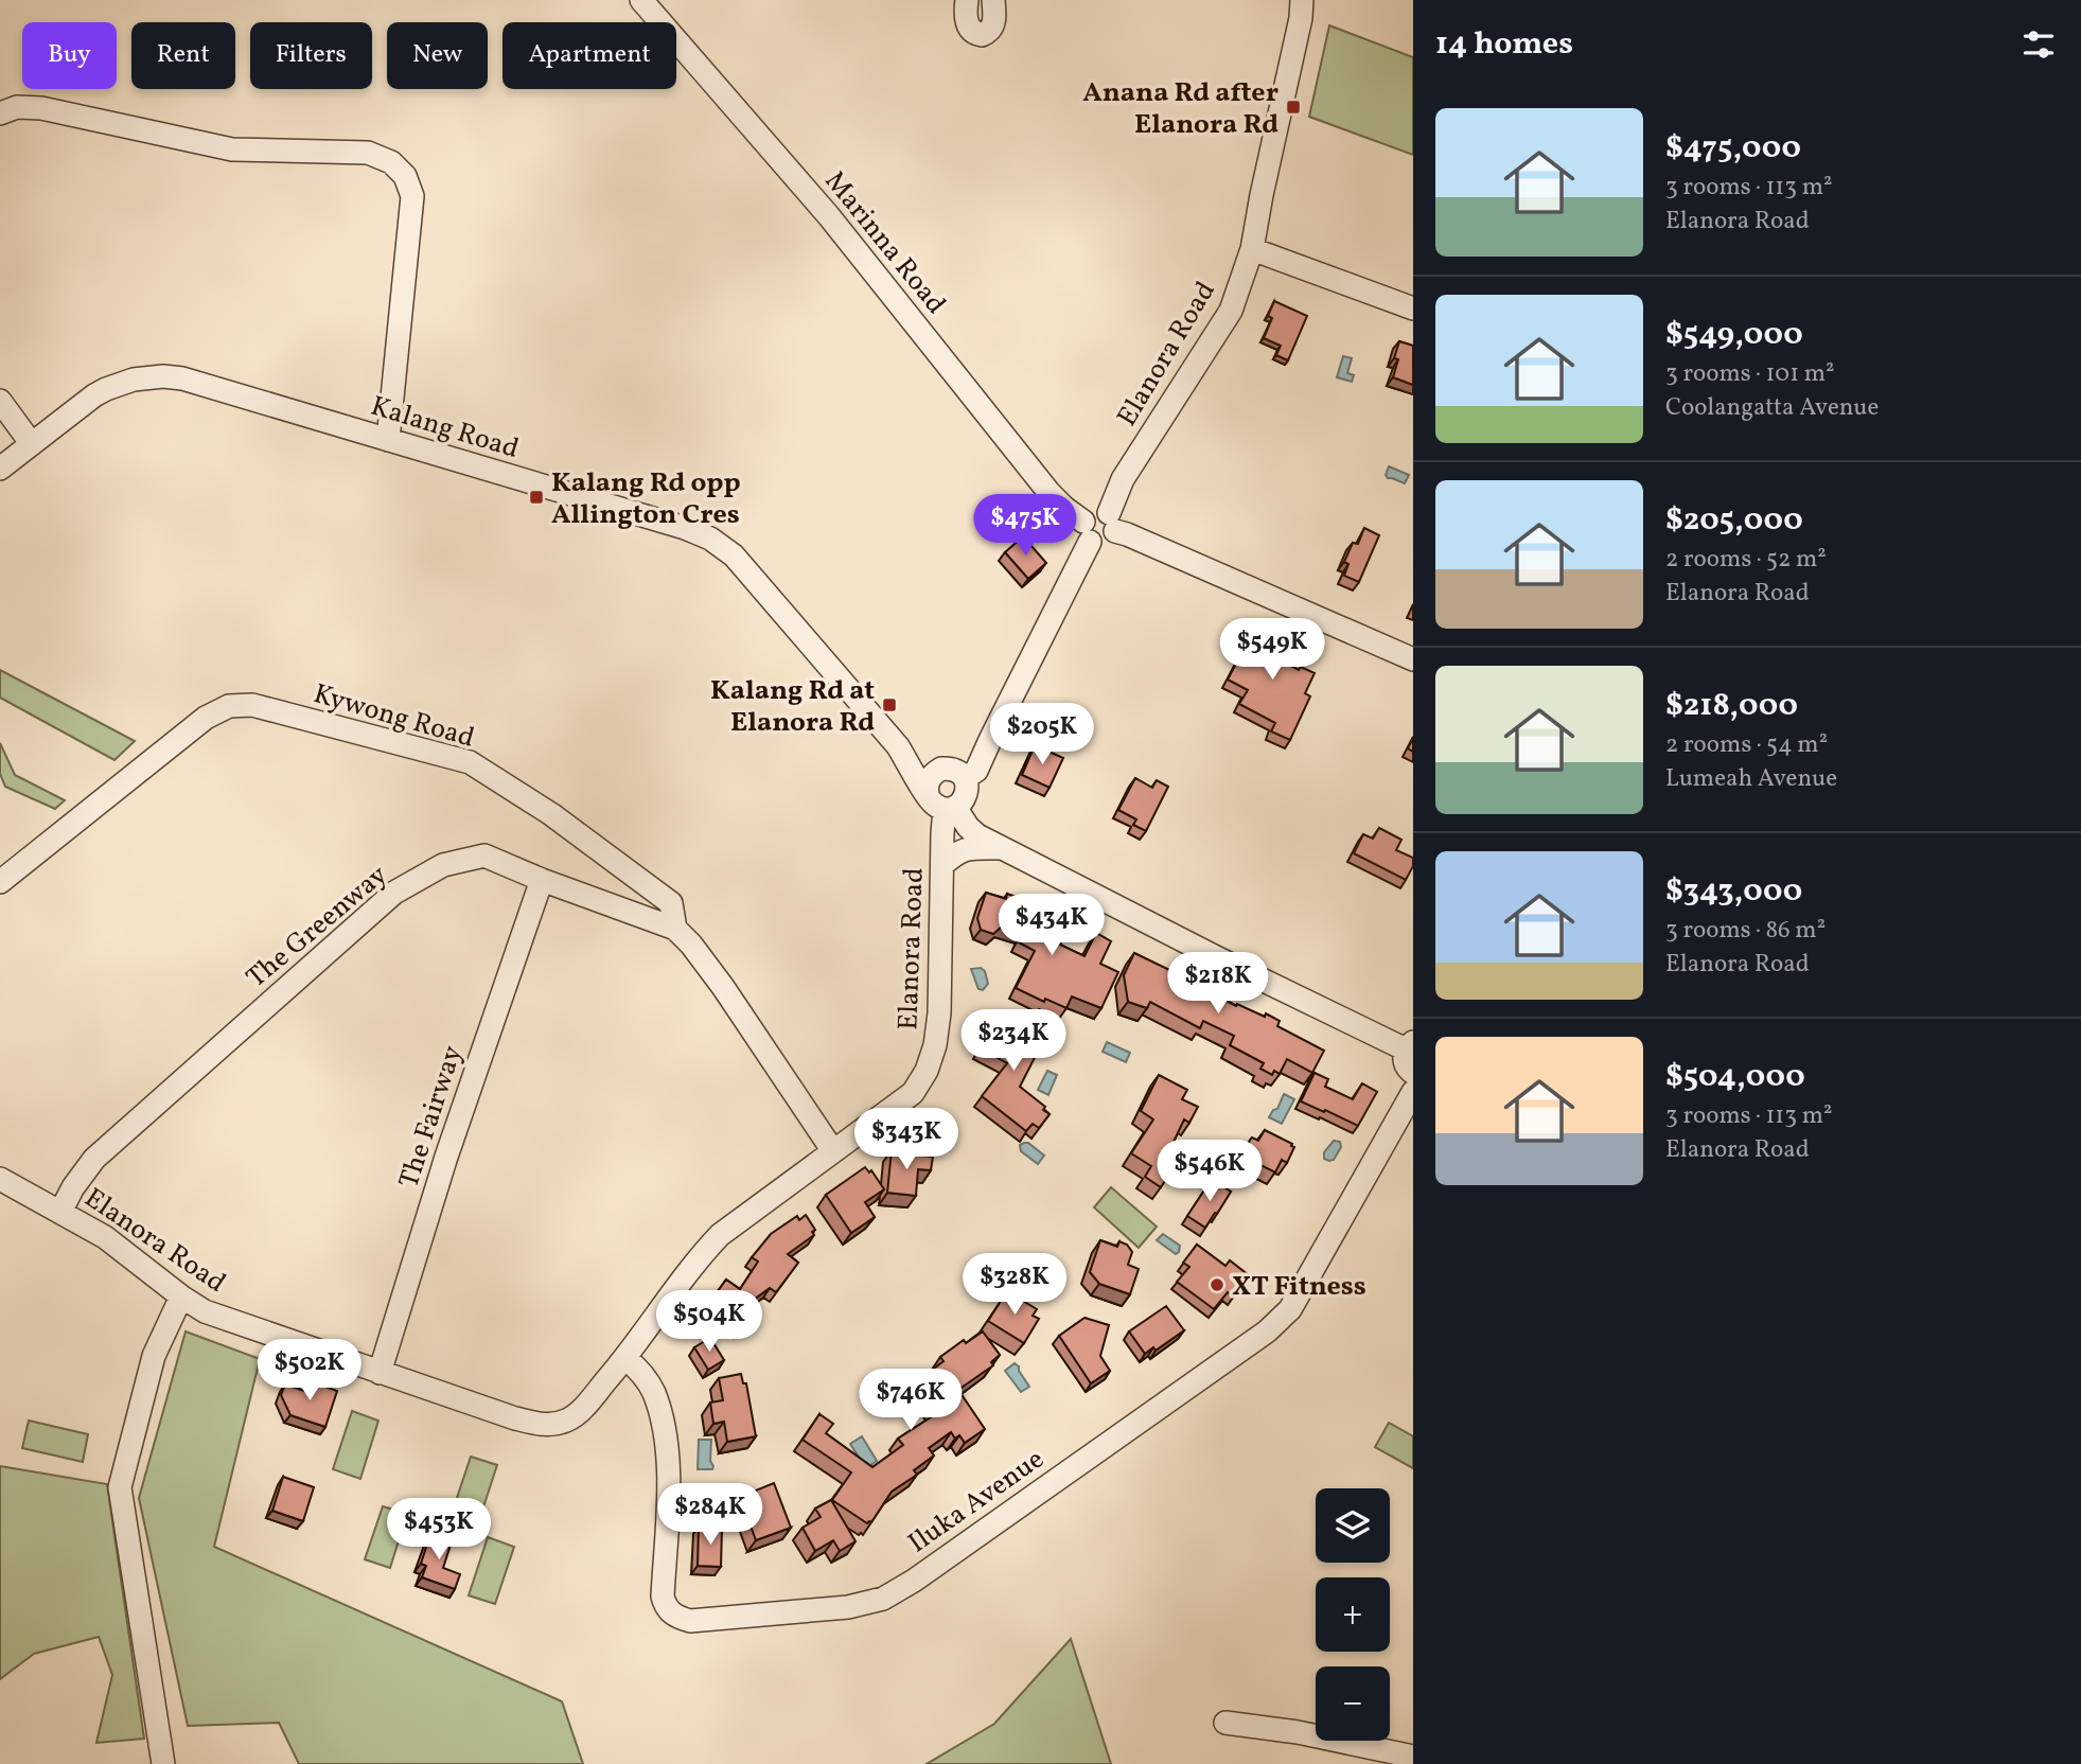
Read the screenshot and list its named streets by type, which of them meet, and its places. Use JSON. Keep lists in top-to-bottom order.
{
  "streets": {
    "street": [
      "Marinna Road",
      "Elanora Road",
      "Kalang Road",
      "Kywong Road",
      "The Greenway",
      "The Fairway",
      "Iluka Avenue"
    ]
  },
  "crossings": [
    ["Elanora Road", "Kalang Road"],
    ["Elanora Road", "Kywong Road"],
    ["Elanora Road", "The Greenway"],
    ["Elanora Road", "The Fairway"],
    ["Elanora Road", "Iluka Avenue"],
    ["Kywong Road", "The Greenway"],
    ["The Greenway", "The Fairway"]
  ],
  "places": {
    "transit": ["Anana Rd after Elanora Rd", "Kalang Rd opp Allington Cres", "Kalang Rd at Elanora Rd"],
    "other": ["XT Fitness"]
  },
  "page": {
    "heading": "14 homes",
    "chip": [
      "Buy",
      "Rent",
      "Filters",
      "New",
      "Apartment"
    ],
    "list": [
      {
        "name": "$475,000",
        "note": "3 rooms · 113 m² · Elanora Road"
      },
      {
        "name": "$549,000",
        "note": "3 rooms · 101 m² · Coolangatta Avenue"
      },
      {
        "name": "$205,000",
        "note": "2 rooms · 52 m² · Elanora Road"
      },
      {
        "name": "$218,000",
        "note": "2 rooms · 54 m² · Lumeah Avenue"
      },
      {
        "name": "$343,000",
        "note": "3 rooms · 86 m² · Elanora Road"
      },
      {
        "name": "$504,000",
        "note": "3 rooms · 113 m² · Elanora Road"
      }
    ],
    "price": [
      "$475K",
      "$549K",
      "$205K",
      "$434K",
      "$218K",
      "$234K",
      "$343K",
      "$546K",
      "$328K",
      "$504K",
      "$502K",
      "$746K",
      "$284K",
      "$453K"
    ],
    "map_buttons": ["+", "−"]
  }
}
